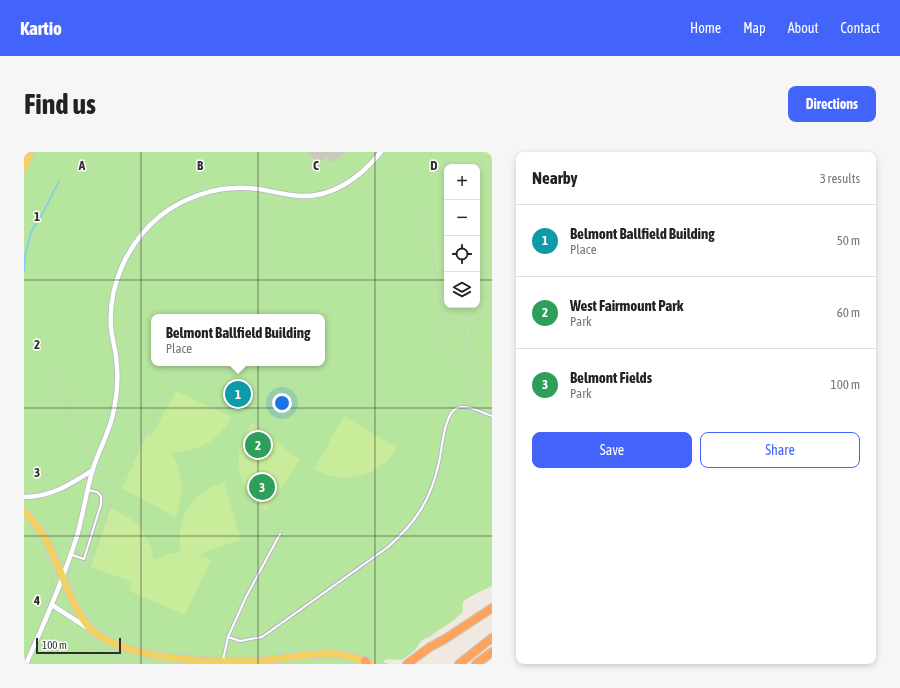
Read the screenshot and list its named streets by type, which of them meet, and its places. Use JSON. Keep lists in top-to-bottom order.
{
  "scale_bar": "100 m",
  "page": {
    "header": "Kartio",
    "nav": [
      "Home",
      "Map",
      "About",
      "Contact"
    ],
    "buttons": [
      "Directions",
      ["Save", "Share"]
    ],
    "title": "Find us",
    "heading": ["Nearby", "3 results"],
    "map_buttons": ["+", "−"],
    "list": [
      {
        "mark": "1",
        "name": "Belmont Ballfield Building",
        "note": "Place",
        "value": "50 m"
      },
      {
        "mark": "2",
        "name": "West Fairmount Park",
        "note": "Park",
        "value": "60 m"
      },
      {
        "mark": "3",
        "name": "Belmont Fields",
        "note": "Park",
        "value": "100 m"
      }
    ],
    "popup": ["Belmont Ballfield Building", "Place"],
    "pins": ["1", "2", "3"],
    "scale": "100 m"
  },
  "grid": {
    "columns": [
      "A",
      "B",
      "C",
      "D"
    ],
    "rows": [
      "1",
      "2",
      "3",
      "4"
    ]
  }
}
